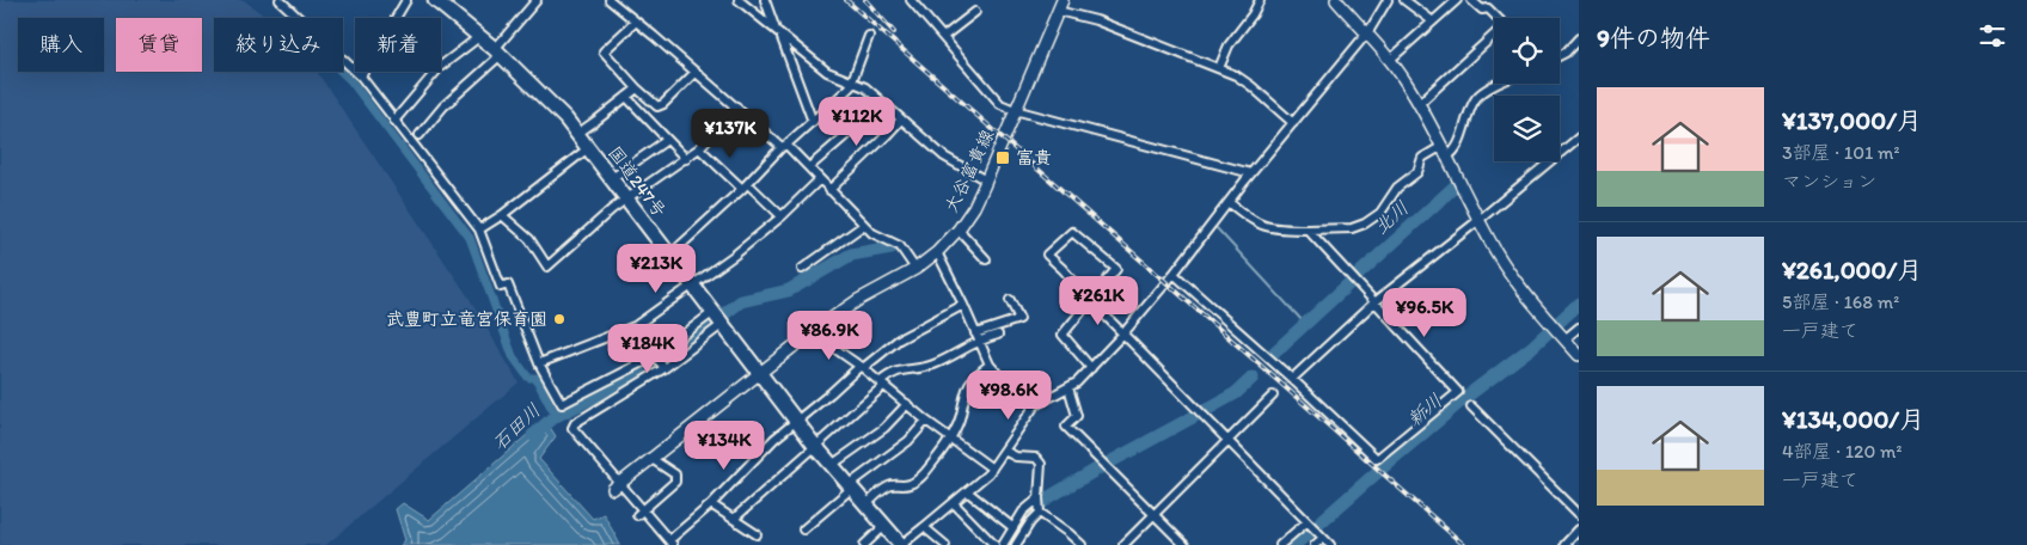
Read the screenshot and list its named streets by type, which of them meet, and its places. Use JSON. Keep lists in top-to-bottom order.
{
  "streets": {
    "highway": ["国道247号"],
    "street": ["大谷富貴線"]
  },
  "crossings": [
    ["大谷富貴線", "国道247号"]
  ],
  "water": ["北川", "新川", "石田川"],
  "places": {
    "transit": ["富貴"],
    "other": ["武豊町立竜宮保育園"]
  },
  "page": {
    "heading": "9件の物件",
    "chip": [
      "購入",
      "賃貸",
      "絞り込み",
      "新着"
    ],
    "list": [
      {
        "name": "¥137,000/月",
        "note": "3部屋 · 101 m² · マンション"
      },
      {
        "name": "¥261,000/月",
        "note": "5部屋 · 168 m² · 一戸建て"
      },
      {
        "name": "¥134,000/月",
        "note": "4部屋 · 120 m² · 一戸建て"
      }
    ],
    "price": [
      "¥112K",
      "¥137K",
      "¥213K",
      "¥261K",
      "¥96.5K",
      "¥86.9K",
      "¥184K",
      "¥98.6K",
      "¥134K"
    ]
  }
}
